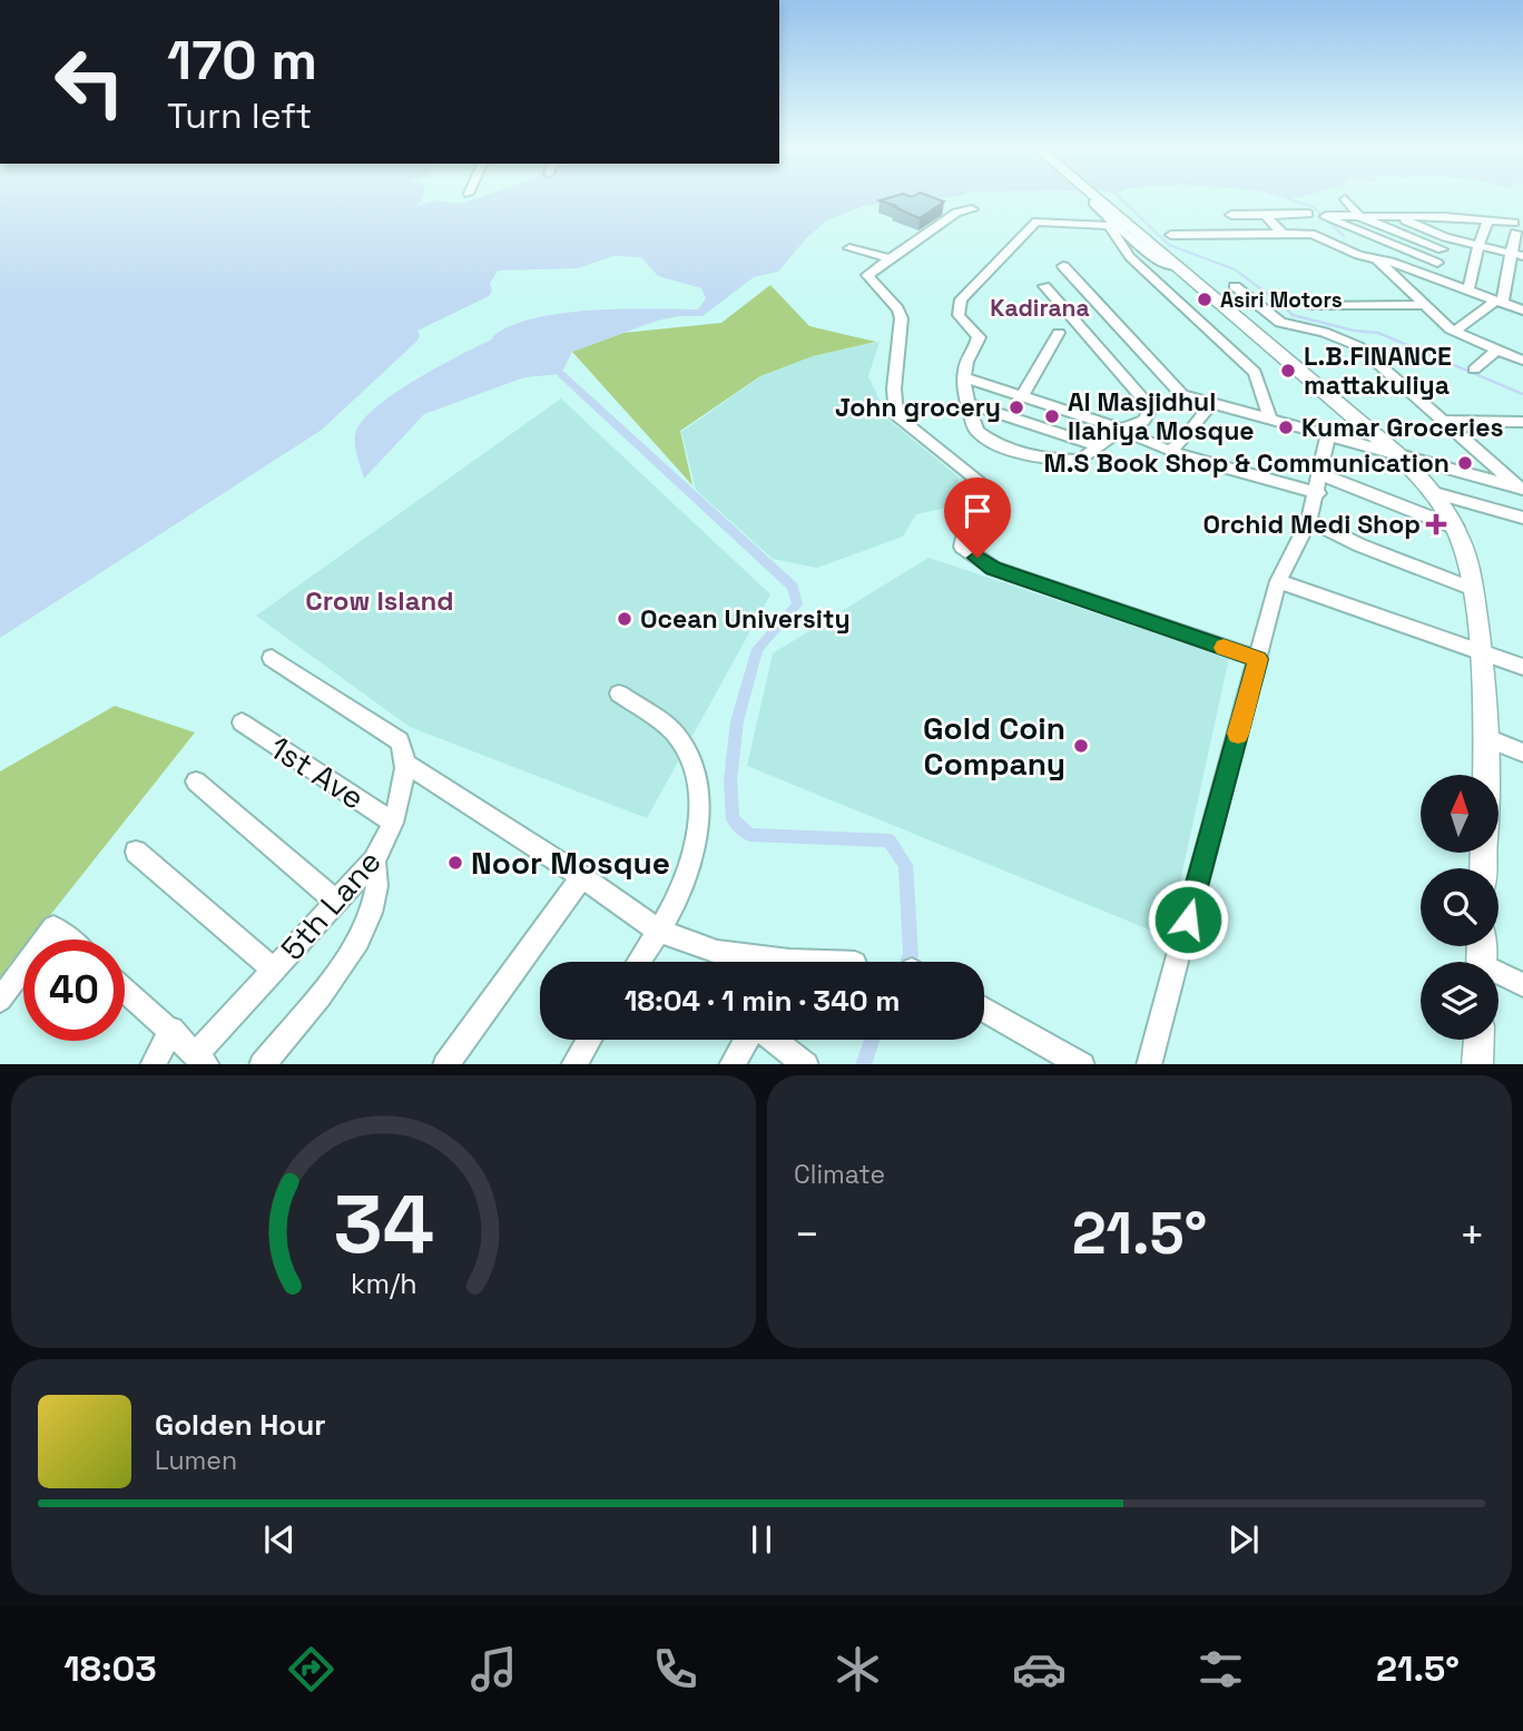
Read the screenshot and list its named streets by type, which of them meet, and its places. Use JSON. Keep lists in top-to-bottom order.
{
  "streets": {
    "street": ["1st Ave", "5th Lane"]
  },
  "crossings": [
    ["1st Ave", "5th Lane"]
  ],
  "districts": ["Kadirana", "Crow Island"],
  "places": {
    "other": [
      "Asiri Motors",
      "L.B.FINANCE mattakuliya",
      "John grocery",
      "Al Masjidhul Ilahiya Mosque",
      "Kumar Groceries",
      "M.S Book Shop & Communication",
      "Ocean University",
      "Gold Coin Company",
      "Noor Mosque"
    ],
    "health": ["Orchid Medi Shop"]
  },
  "north": "top",
  "page": {
    "turn": ["170 m", "Turn left"],
    "limit": "40",
    "trip": "18:04 · 1 min · 340 m",
    "tile": "Climate",
    "heat": ["−", "21.5°", "+"],
    "song": ["Golden Hour", "Lumen"],
    "tabs": ["18:03", "21.5°"],
    "gauge": ["34", "km/h"]
  }
}
